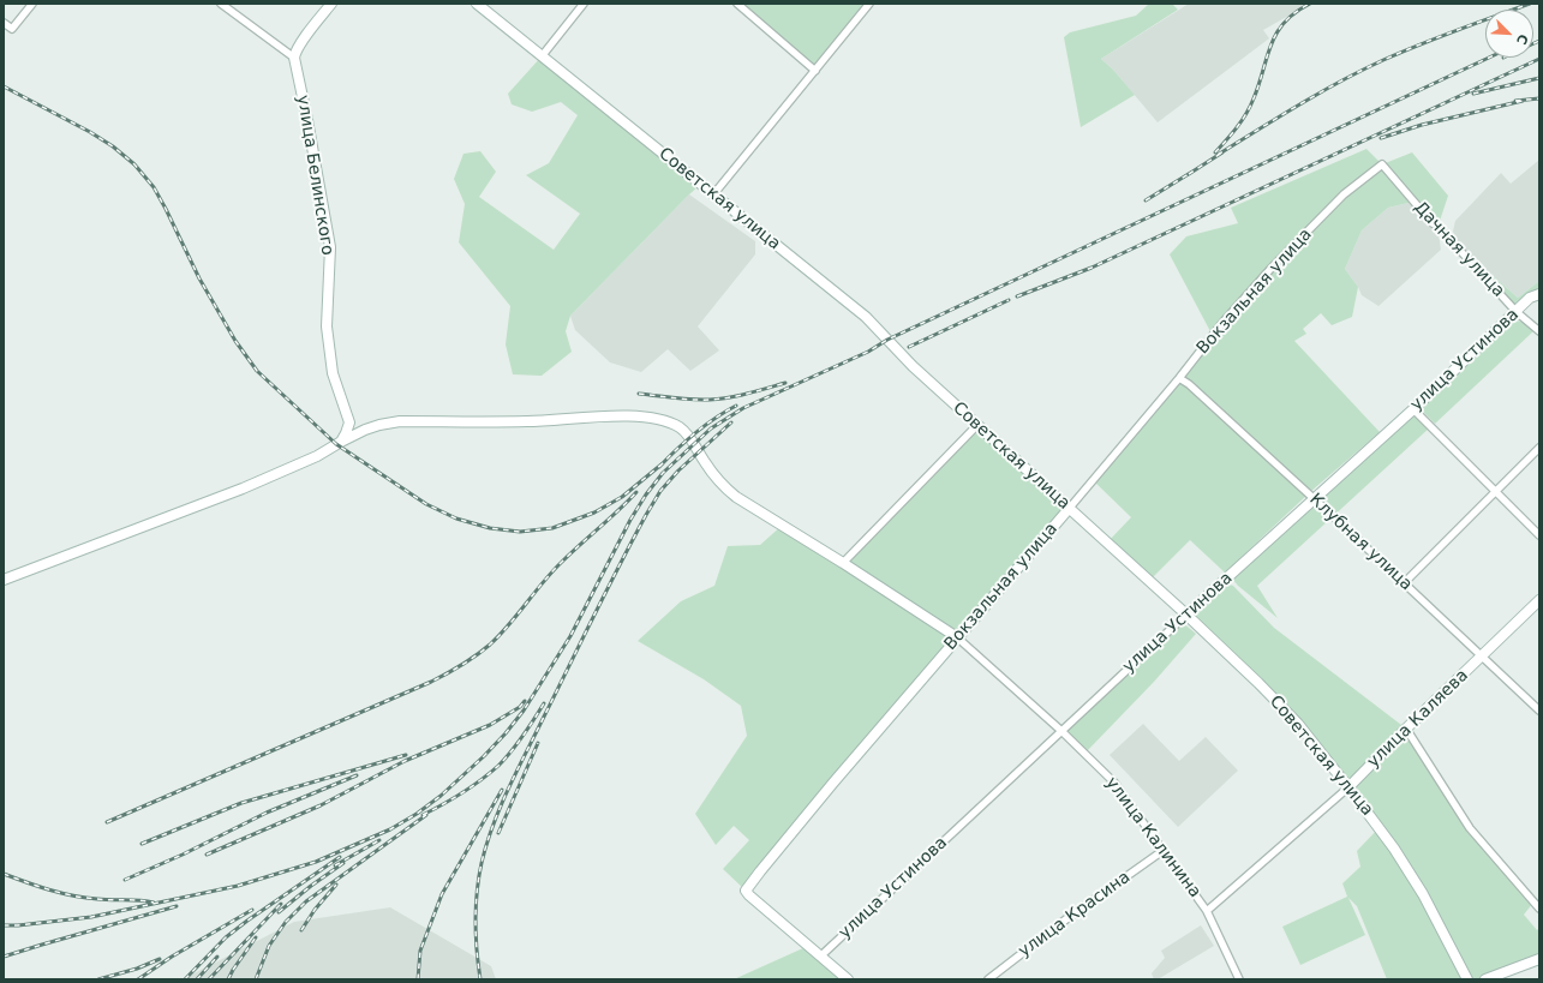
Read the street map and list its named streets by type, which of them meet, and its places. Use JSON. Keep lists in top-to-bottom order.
{
  "streets": {
    "street": [
      "улица Белинского",
      "Советская улица",
      "Дачная улица",
      "Вокзальная улица",
      "улица Устинова",
      "Клубная улица",
      "улица Каляева",
      "улица Калинина",
      "улица Красина"
    ]
  },
  "crossings": [
    ["Советская улица", "Вокзальная улица"],
    ["Советская улица", "улица Устинова"],
    ["Советская улица", "улица Каляева"],
    ["Дачная улица", "Вокзальная улица"],
    ["Дачная улица", "улица Устинова"],
    ["Вокзальная улица", "улица Устинова"],
    ["Вокзальная улица", "Клубная улица"],
    ["Вокзальная улица", "улица Калинина"],
    ["улица Устинова", "Клубная улица"],
    ["улица Устинова", "улица Калинина"],
    ["Клубная улица", "улица Каляева"],
    ["улица Каляева", "улица Калинина"],
    ["улица Калинина", "улица Красина"]
  ],
  "north": "bottom right"
}
